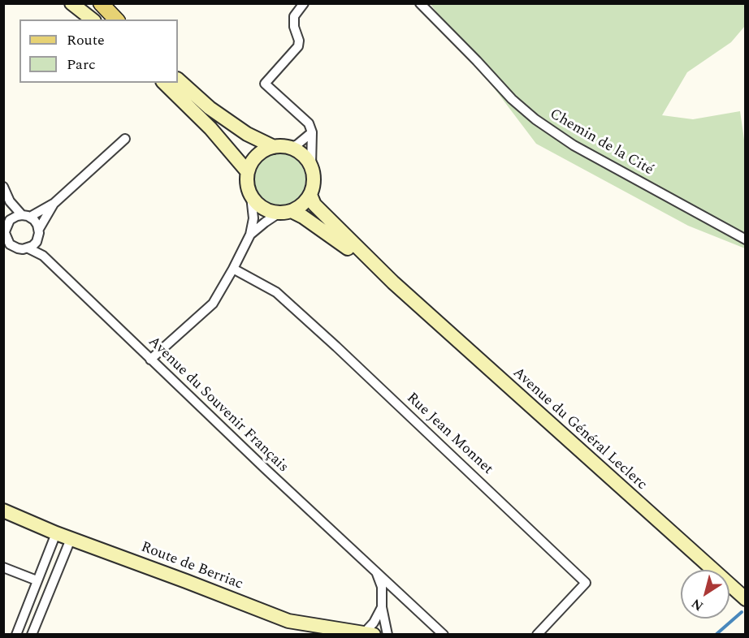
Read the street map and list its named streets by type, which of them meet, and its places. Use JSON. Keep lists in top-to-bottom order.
{
  "streets": {
    "main road": ["Avenue du Général Leclerc", "Route de Berriac"],
    "street": ["Chemin de la Cité", "Avenue du Souvenir Français", "Rue Jean Monnet"]
  },
  "legend": ["Route", "Parc"],
  "north": "bottom left"
}
